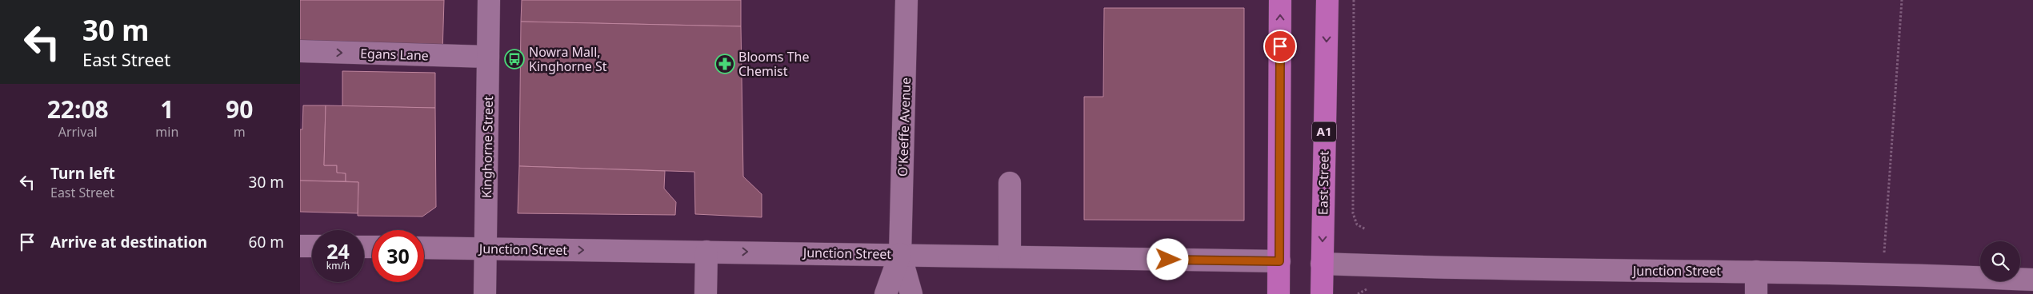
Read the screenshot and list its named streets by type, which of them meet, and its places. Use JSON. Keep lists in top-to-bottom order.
{
  "streets": {
    "highway": ["A1", "East Street"],
    "street": [
      "Egans Lane",
      "O'Keeffe Avenue",
      "Kinghorne Street",
      "Junction Street"
    ]
  },
  "crossings": [
    ["Egans Lane", "Kinghorne Street"],
    ["O'Keeffe Avenue", "Junction Street"],
    ["Kinghorne Street", "Junction Street"],
    ["East Street", "Junction Street"]
  ],
  "one_way": ["Egans Lane"],
  "places": {
    "bus stop": ["Nowra Mall, Kinghorne St"],
    "pharmacy": ["Blooms The Chemist"]
  },
  "page": {
    "turn": ["30 m", "East Street"],
    "eta": [
      "22:08",
      "Arrival",
      "1",
      "min",
      "90",
      "m"
    ],
    "list": [
      {
        "name": "Turn left",
        "note": "East Street",
        "value": "30 m"
      },
      {
        "name": "Arrive at destination",
        "value": "60 m"
      }
    ],
    "speed": "24 km/h",
    "limit": "30"
  }
}
